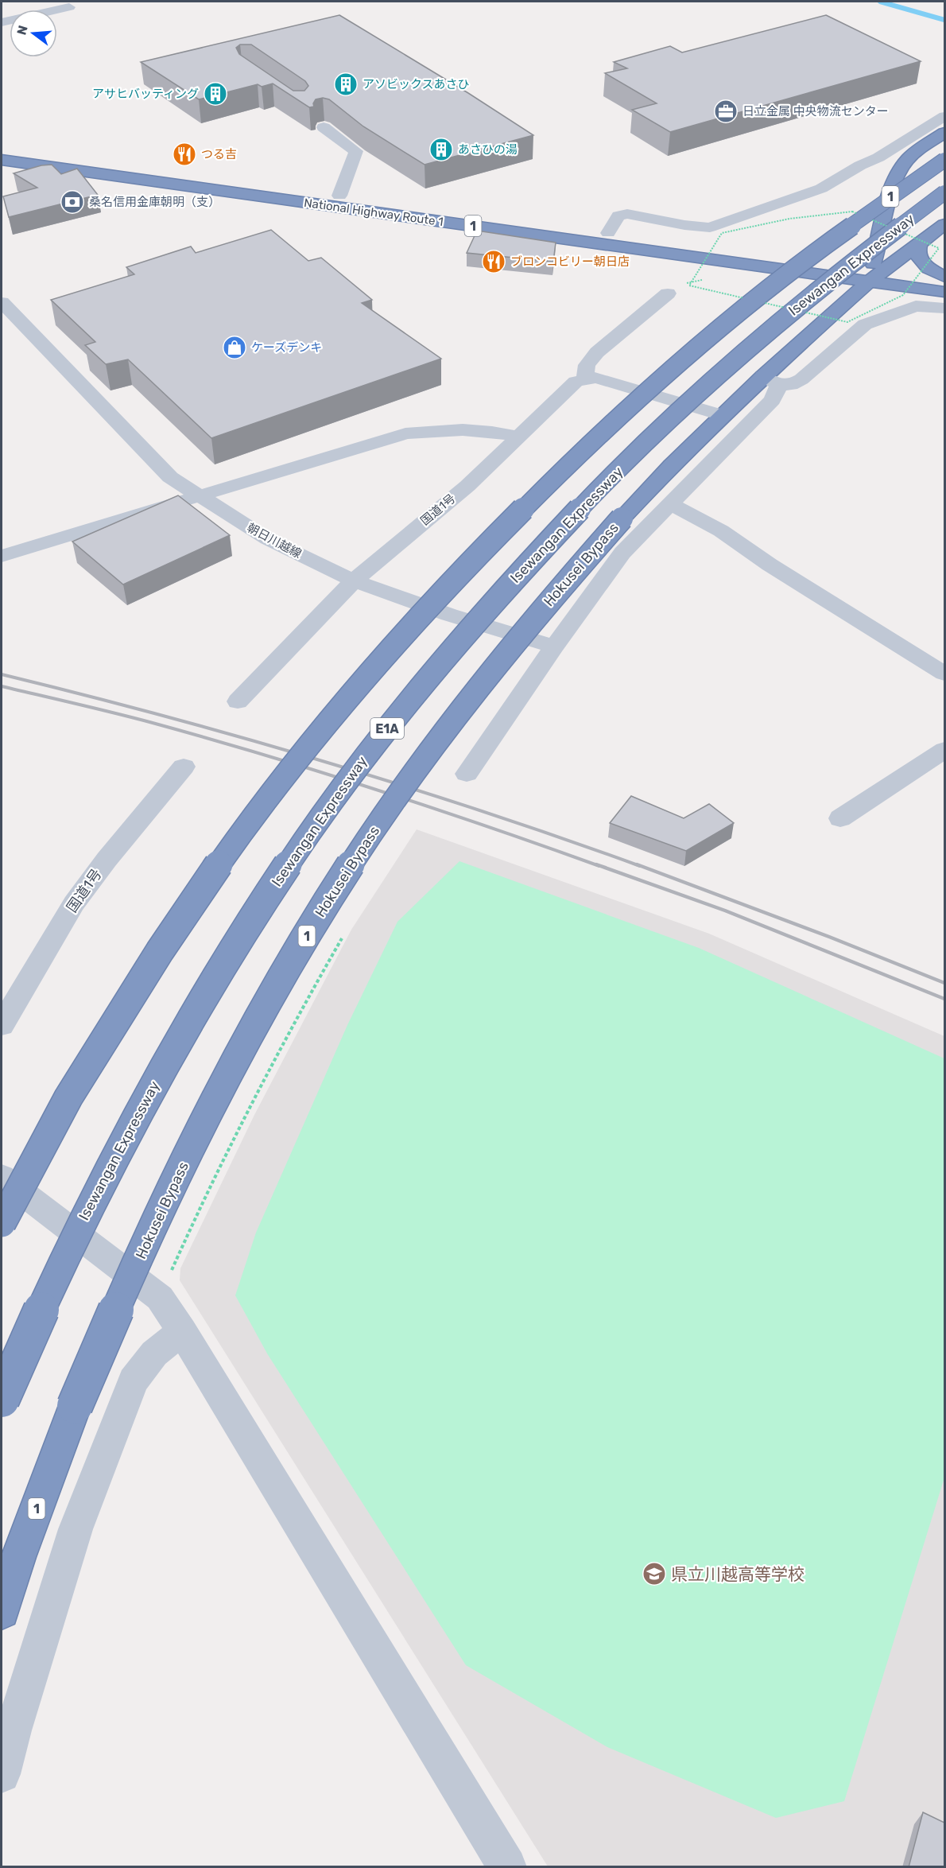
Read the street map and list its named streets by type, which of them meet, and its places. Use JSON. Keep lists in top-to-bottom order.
{
  "streets": {
    "highway": [
      "1",
      "National Highway Route 1",
      "Isewangan Expressway",
      "Hokusei Bypass",
      "E1A"
    ],
    "street": ["国道1号", "朝日川越線"]
  },
  "crossings": [
    ["1", "National Highway Route 1"],
    ["1", "Hokusei Bypass"],
    ["National Highway Route 1", "Hokusei Bypass"],
    ["国道1号", "朝日川越線"]
  ],
  "places": {
    "building": ["アソビックスあさひ", "アサヒバッティング", "あさひの湯"],
    "office": ["日立金属 中央物流センター"],
    "restaurant": ["つる吉", "ブロンコビリー朝日店"],
    "bank": ["桑名信用金庫朝明（支）"],
    "shop": ["ケーズデンキ"],
    "school or university": ["県立川越高等学校"]
  },
  "north": "left"
}
